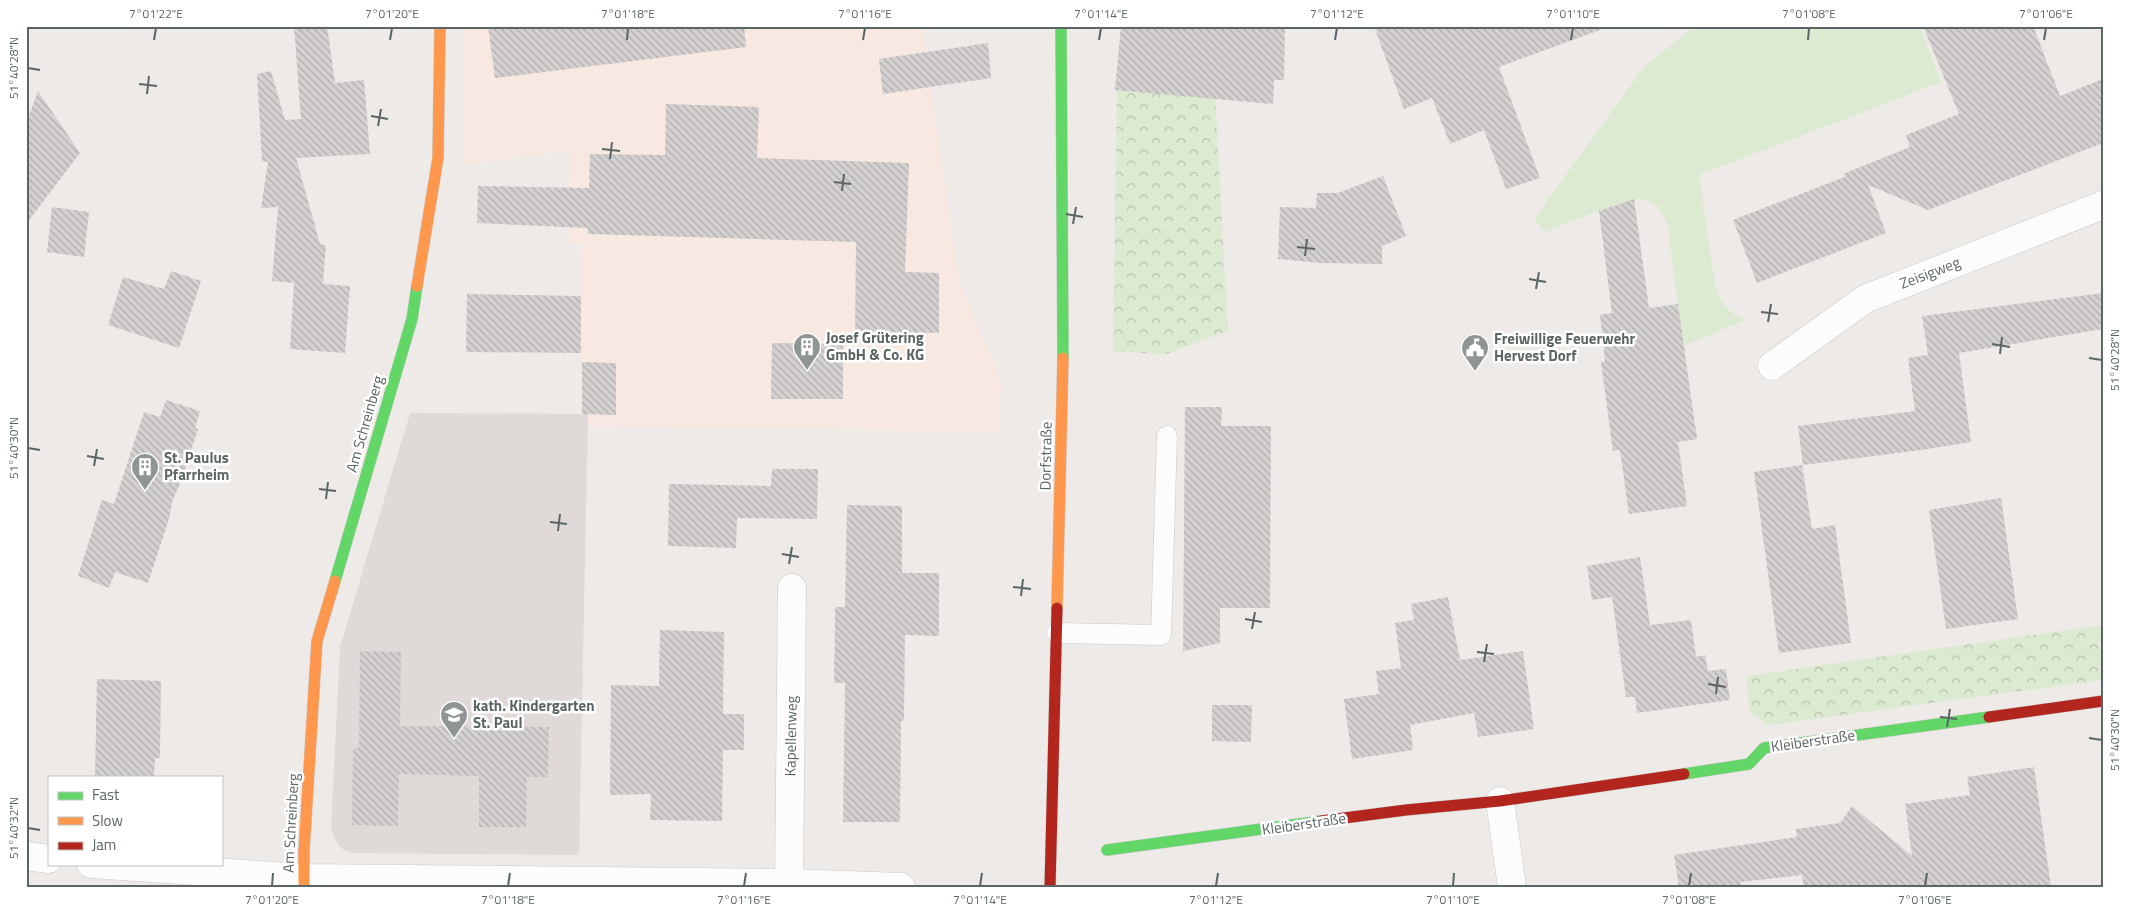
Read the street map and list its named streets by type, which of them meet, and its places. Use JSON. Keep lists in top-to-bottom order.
{
  "streets": {
    "street": [
      "Zeisigweg",
      "Am Schreinberg",
      "Dorfstraße",
      "Kapellenweg",
      "Kleiberstraße"
    ]
  },
  "places": {
    "building": ["Josef Grütering GmbH & Co. KG", "St. Paulus Pfarrheim"],
    "public building": ["Freiwillige Feuerwehr Hervest Dorf"],
    "school or university": ["kath. Kindergarten St. Paul"]
  },
  "legend": ["Fast", "Slow", "Jam"],
  "coordinates": [
    "7°01'22\"E",
    "7°01'20\"E",
    "7°01'18\"E",
    "7°01'16\"E",
    "7°01'14\"E",
    "7°01'12\"E",
    "7°01'10\"E",
    "7°01'08\"E",
    "7°01'06\"E",
    "51°40'28\"N",
    "51°40'30\"N",
    "51°40'32\"N"
  ]
}
